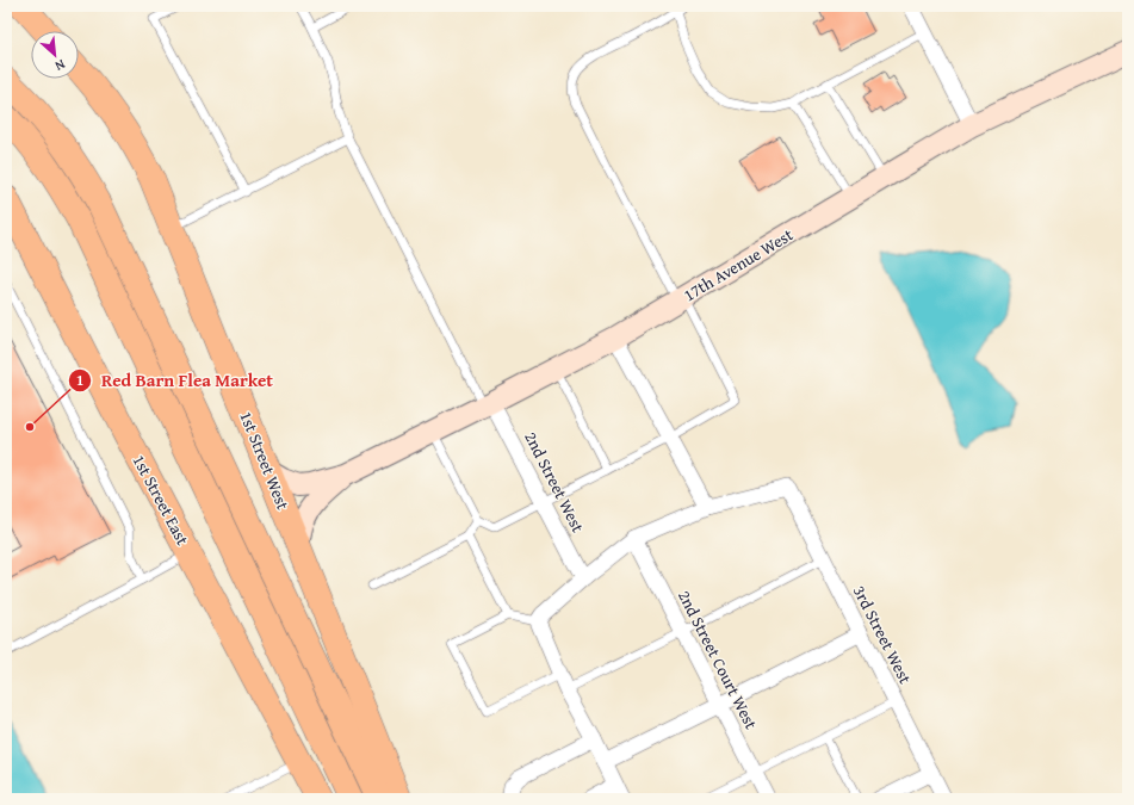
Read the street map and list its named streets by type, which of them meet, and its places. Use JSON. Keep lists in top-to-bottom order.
{
  "streets": {
    "main road": ["1st Street West", "1st Street East"],
    "street": [
      "17th Avenue West",
      "2nd Street West",
      "3rd Street West",
      "2nd Street Court West"
    ]
  },
  "crossings": [
    ["17th Avenue West", "1st Street West"],
    ["17th Avenue West", "2nd Street West"]
  ],
  "places": ["Red Barn Flea Market"],
  "north": "bottom right"
}
